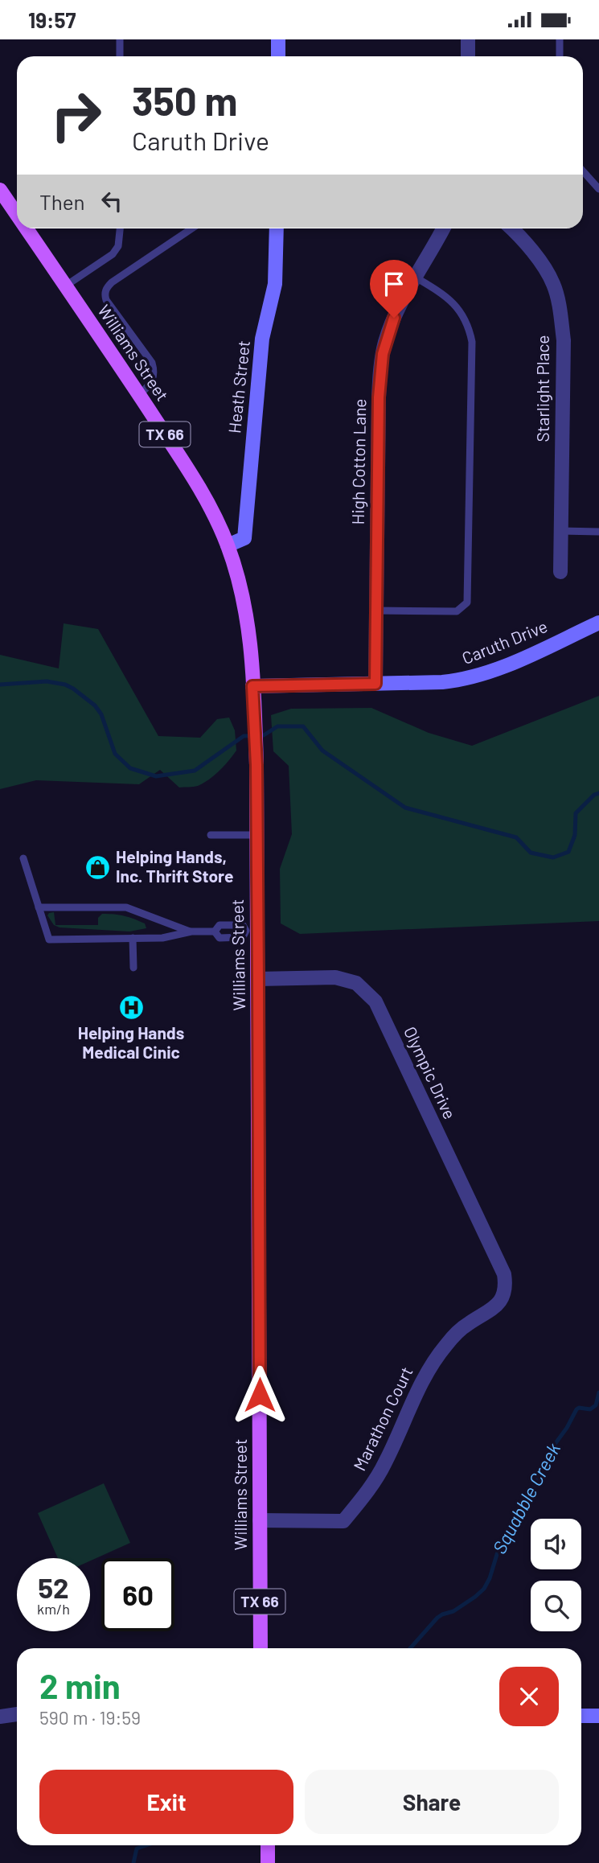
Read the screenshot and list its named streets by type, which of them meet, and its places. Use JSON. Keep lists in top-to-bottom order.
{
  "streets": {
    "main road": ["Williams Street", "TX 66"],
    "street": [
      "Heath Street",
      "Starlight Place",
      "High Cotton Lane",
      "Caruth Drive",
      "Olympic Drive",
      "Marathon Court"
    ]
  },
  "crossings": [
    ["Williams Street", "Heath Street"],
    ["Williams Street", "Caruth Drive"],
    ["Williams Street", "Olympic Drive"],
    ["Williams Street", "Marathon Court"],
    ["High Cotton Lane", "Caruth Drive"],
    ["Olympic Drive", "Marathon Court"]
  ],
  "water": ["Squabble Creek"],
  "places": {
    "shop": ["Helping Hands, Inc. Thrift Store"],
    "hospital": ["Helping Hands Medical Cinic"]
  },
  "page": {
    "status": "19:57",
    "turn": ["350 m", "Caruth Drive"],
    "then": "Then",
    "speed": "52 km/h",
    "limit": "60",
    "heading": ["2 min", "590 m · 19:59"],
    "buttons": ["Exit", "Share"]
  }
}
